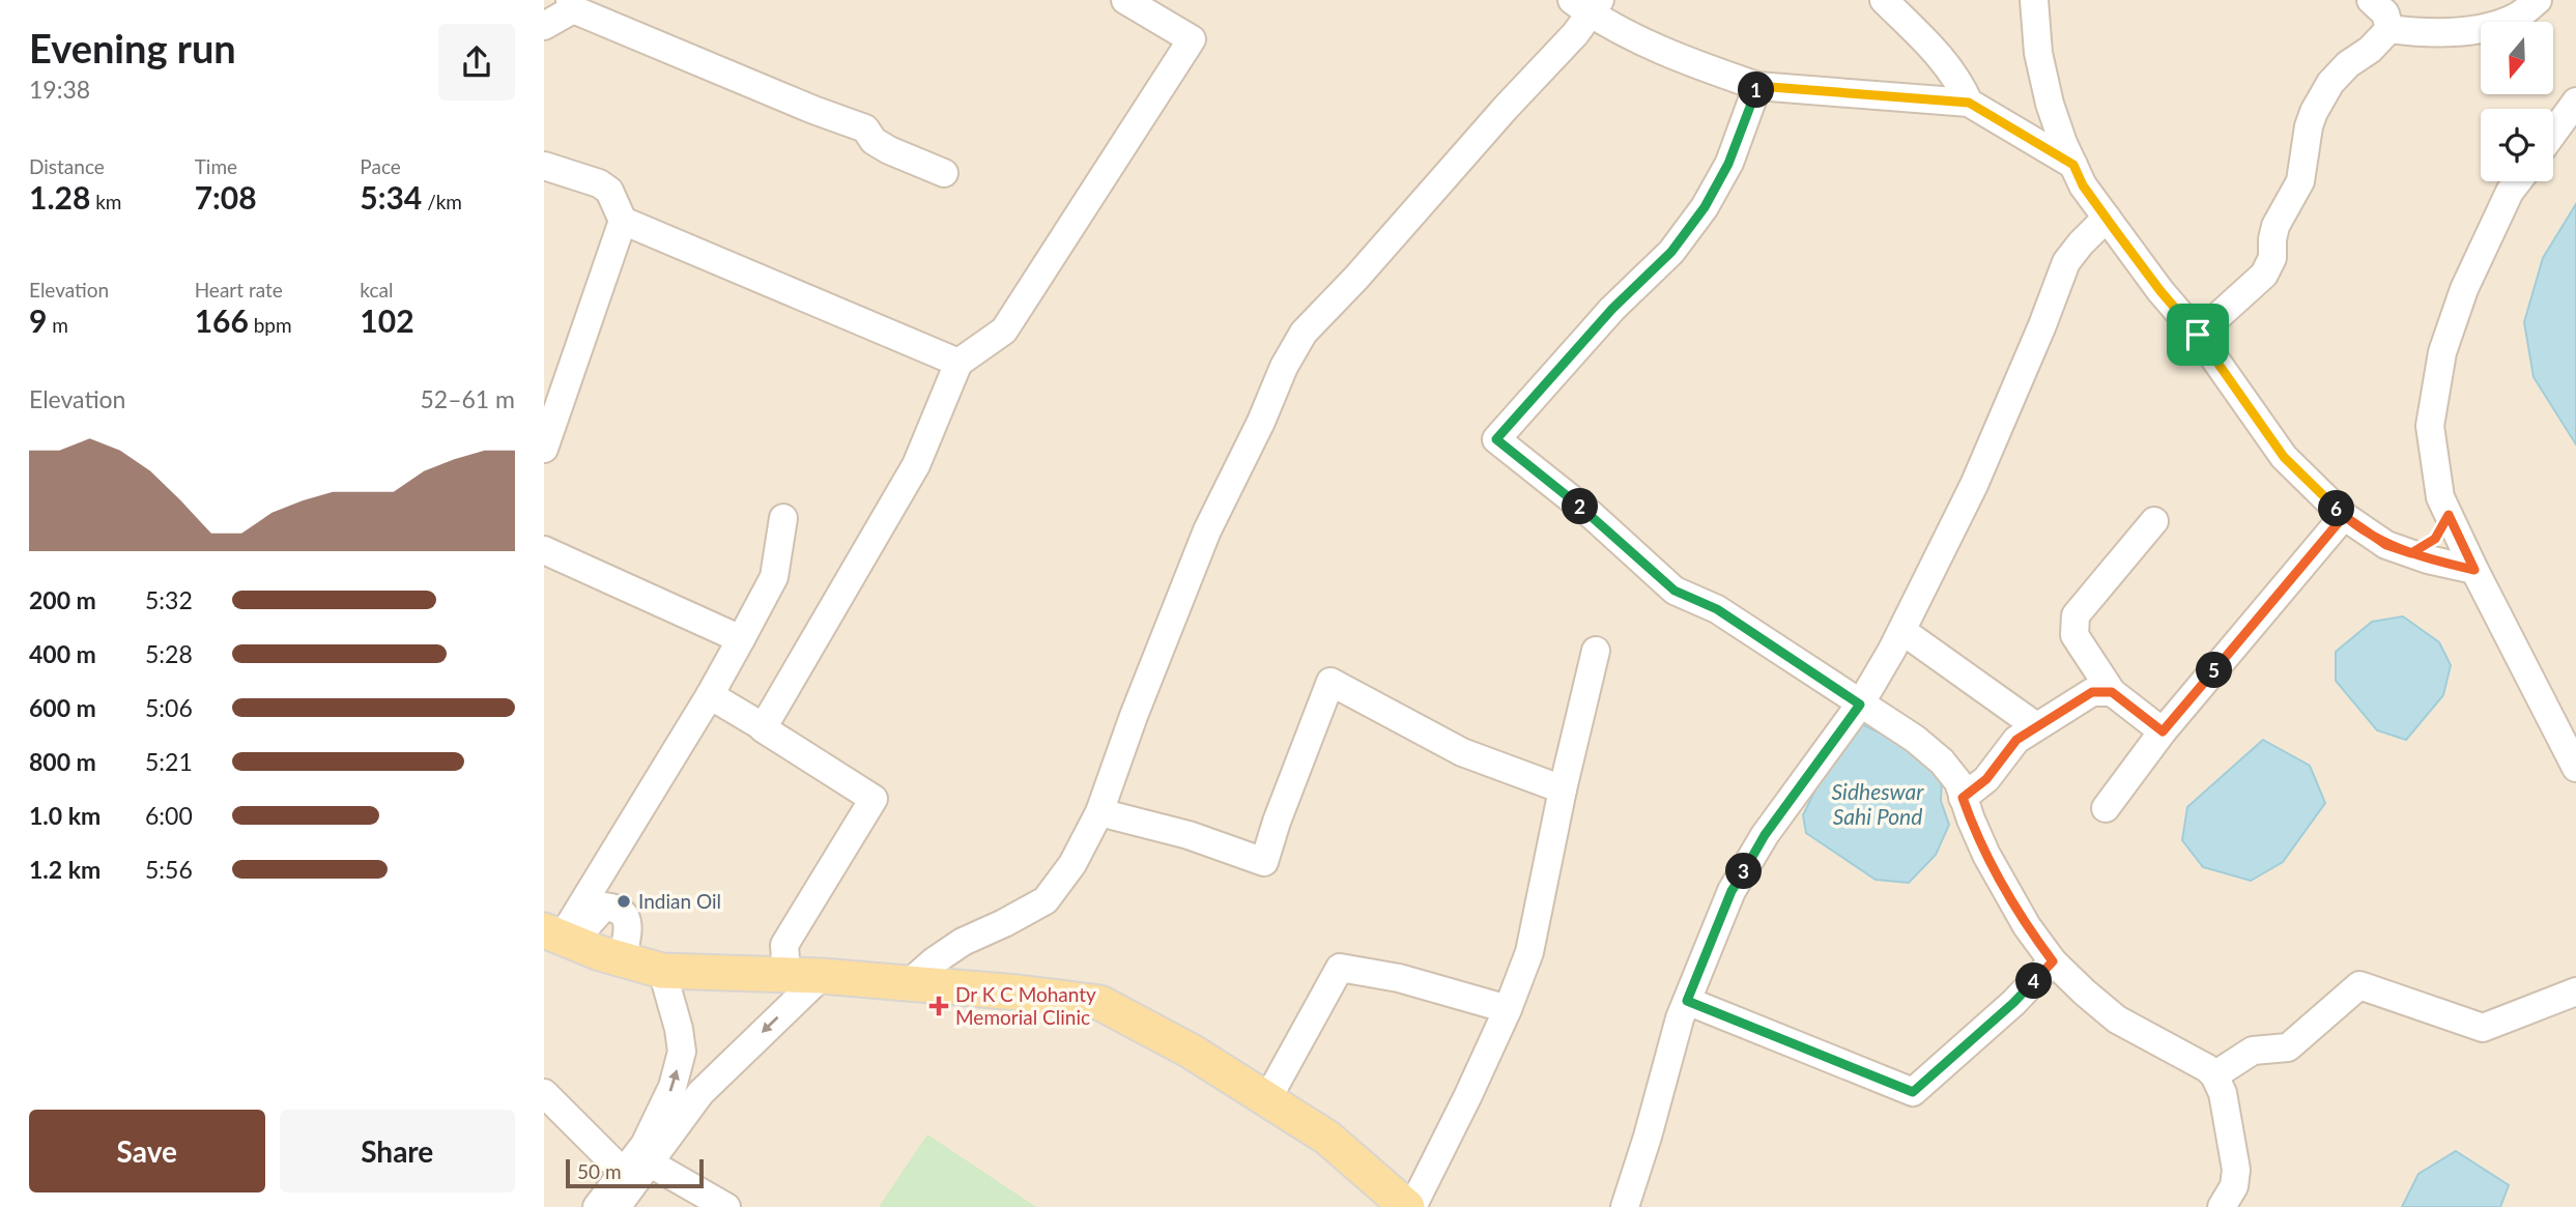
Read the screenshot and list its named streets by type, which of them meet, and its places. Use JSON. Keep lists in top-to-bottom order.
{
  "water": ["Sidheswar Sahi Pond"],
  "places": {
    "other": ["Indian Oil"],
    "health": ["Dr K C Mohanty Memorial Clinic"]
  },
  "scale_bar": "50 m",
  "north": "bottom",
  "page": {
    "heading": ["Evening run", "19:38"],
    "pins": [
      "1",
      "2",
      "6",
      "5",
      "3",
      "4"
    ],
    "stats": [
      ["Distance", "1.28 km"],
      ["Time", "7:08"],
      ["Pace", "5:34 /km"],
      ["Elevation", "9 m"],
      ["Heart rate", "166 bpm"],
      ["kcal", "102"]
    ],
    "chart": ["Elevation", "52–61 m"],
    "list": [
      {
        "name": "200 m",
        "note": "5:32"
      },
      {
        "name": "400 m",
        "note": "5:28"
      },
      {
        "name": "600 m",
        "note": "5:06"
      },
      {
        "name": "800 m",
        "note": "5:21"
      },
      {
        "name": "1.0 km",
        "note": "6:00"
      },
      {
        "name": "1.2 km",
        "note": "5:56"
      }
    ],
    "buttons": ["Save", "Share"],
    "scale": "50 m"
  }
}
